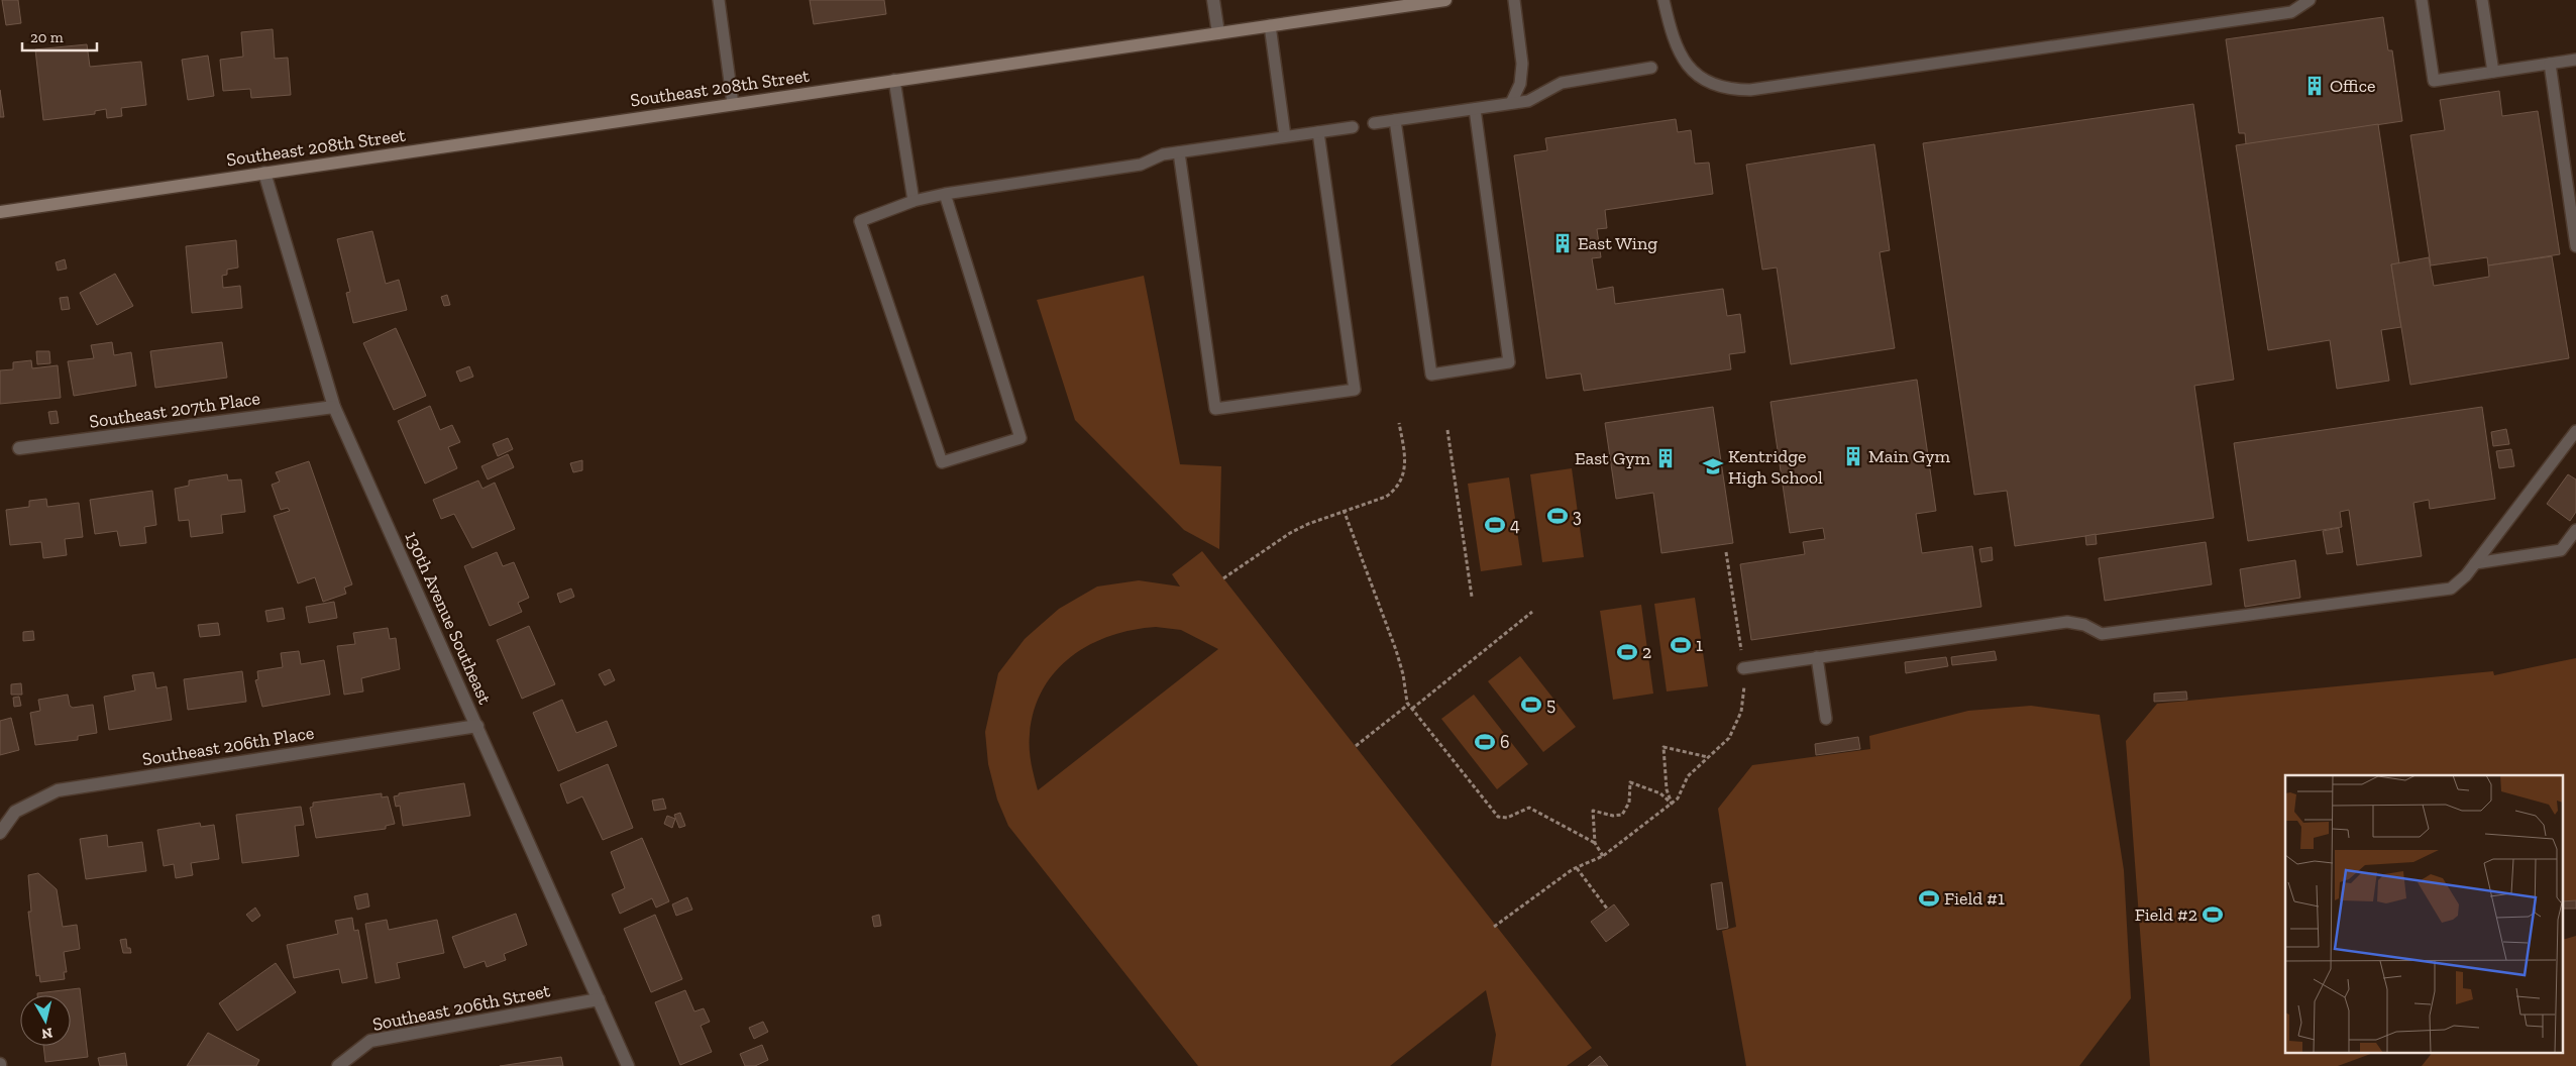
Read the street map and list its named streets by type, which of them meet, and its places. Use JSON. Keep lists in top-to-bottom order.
{
  "streets": {
    "main road": ["Southeast 208th Street"],
    "street": [
      "Southeast 207th Place",
      "130th Avenue Southeast",
      "Southeast 206th Place",
      "Southeast 206th Street"
    ]
  },
  "crossings": [
    ["Southeast 208th Street", "130th Avenue Southeast"],
    ["Southeast 207th Place", "130th Avenue Southeast"],
    ["130th Avenue Southeast", "Southeast 206th Place"],
    ["130th Avenue Southeast", "Southeast 206th Street"]
  ],
  "places": {
    "building": [
      "Office",
      "East Wing",
      "Main Gym",
      "East Gym"
    ],
    "school or university": ["Kentridge High School"],
    "sports": [
      "3",
      "4",
      "1",
      "2",
      "5",
      "6",
      "Field #1",
      "Field #2"
    ]
  },
  "scale_bar": "20 m",
  "north": "bottom"
}
